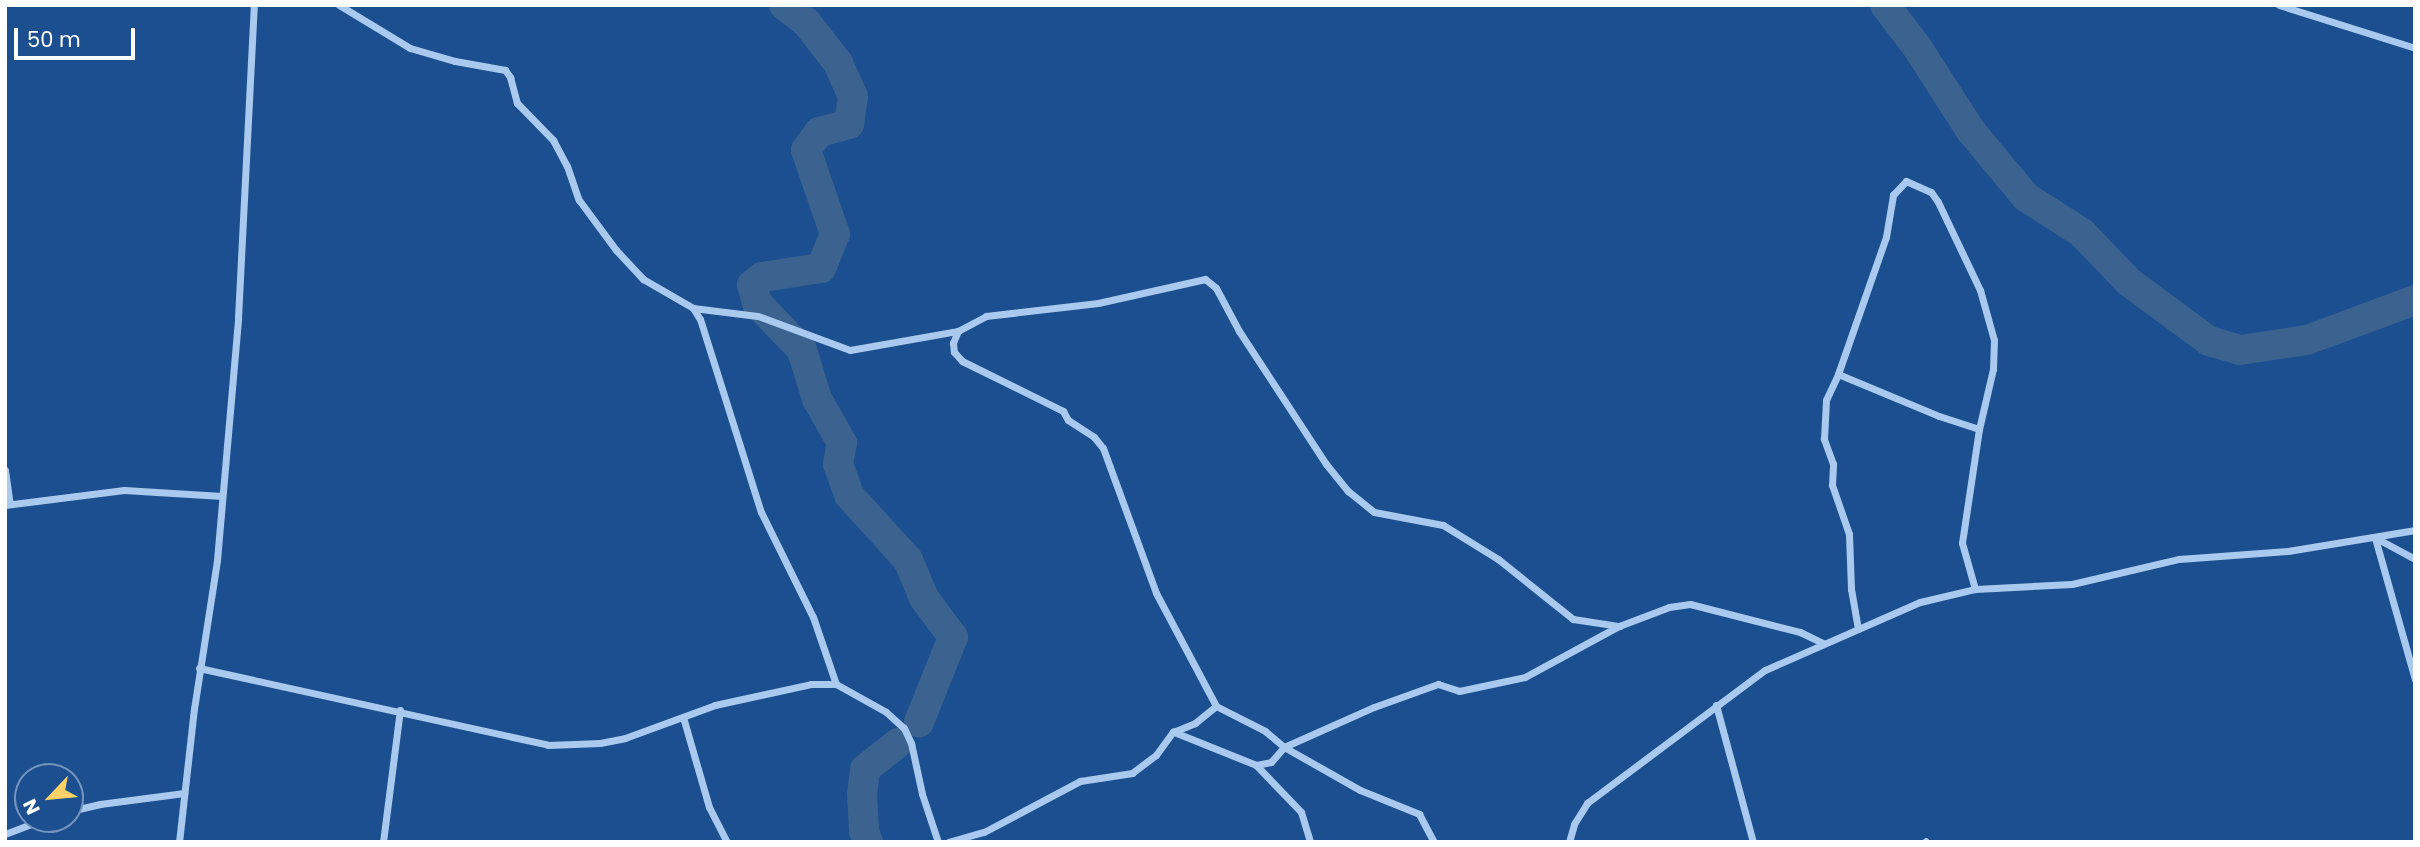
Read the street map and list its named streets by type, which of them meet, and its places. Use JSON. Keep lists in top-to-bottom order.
{
  "scale_bar": "50 m",
  "north": "bottom left"
}
